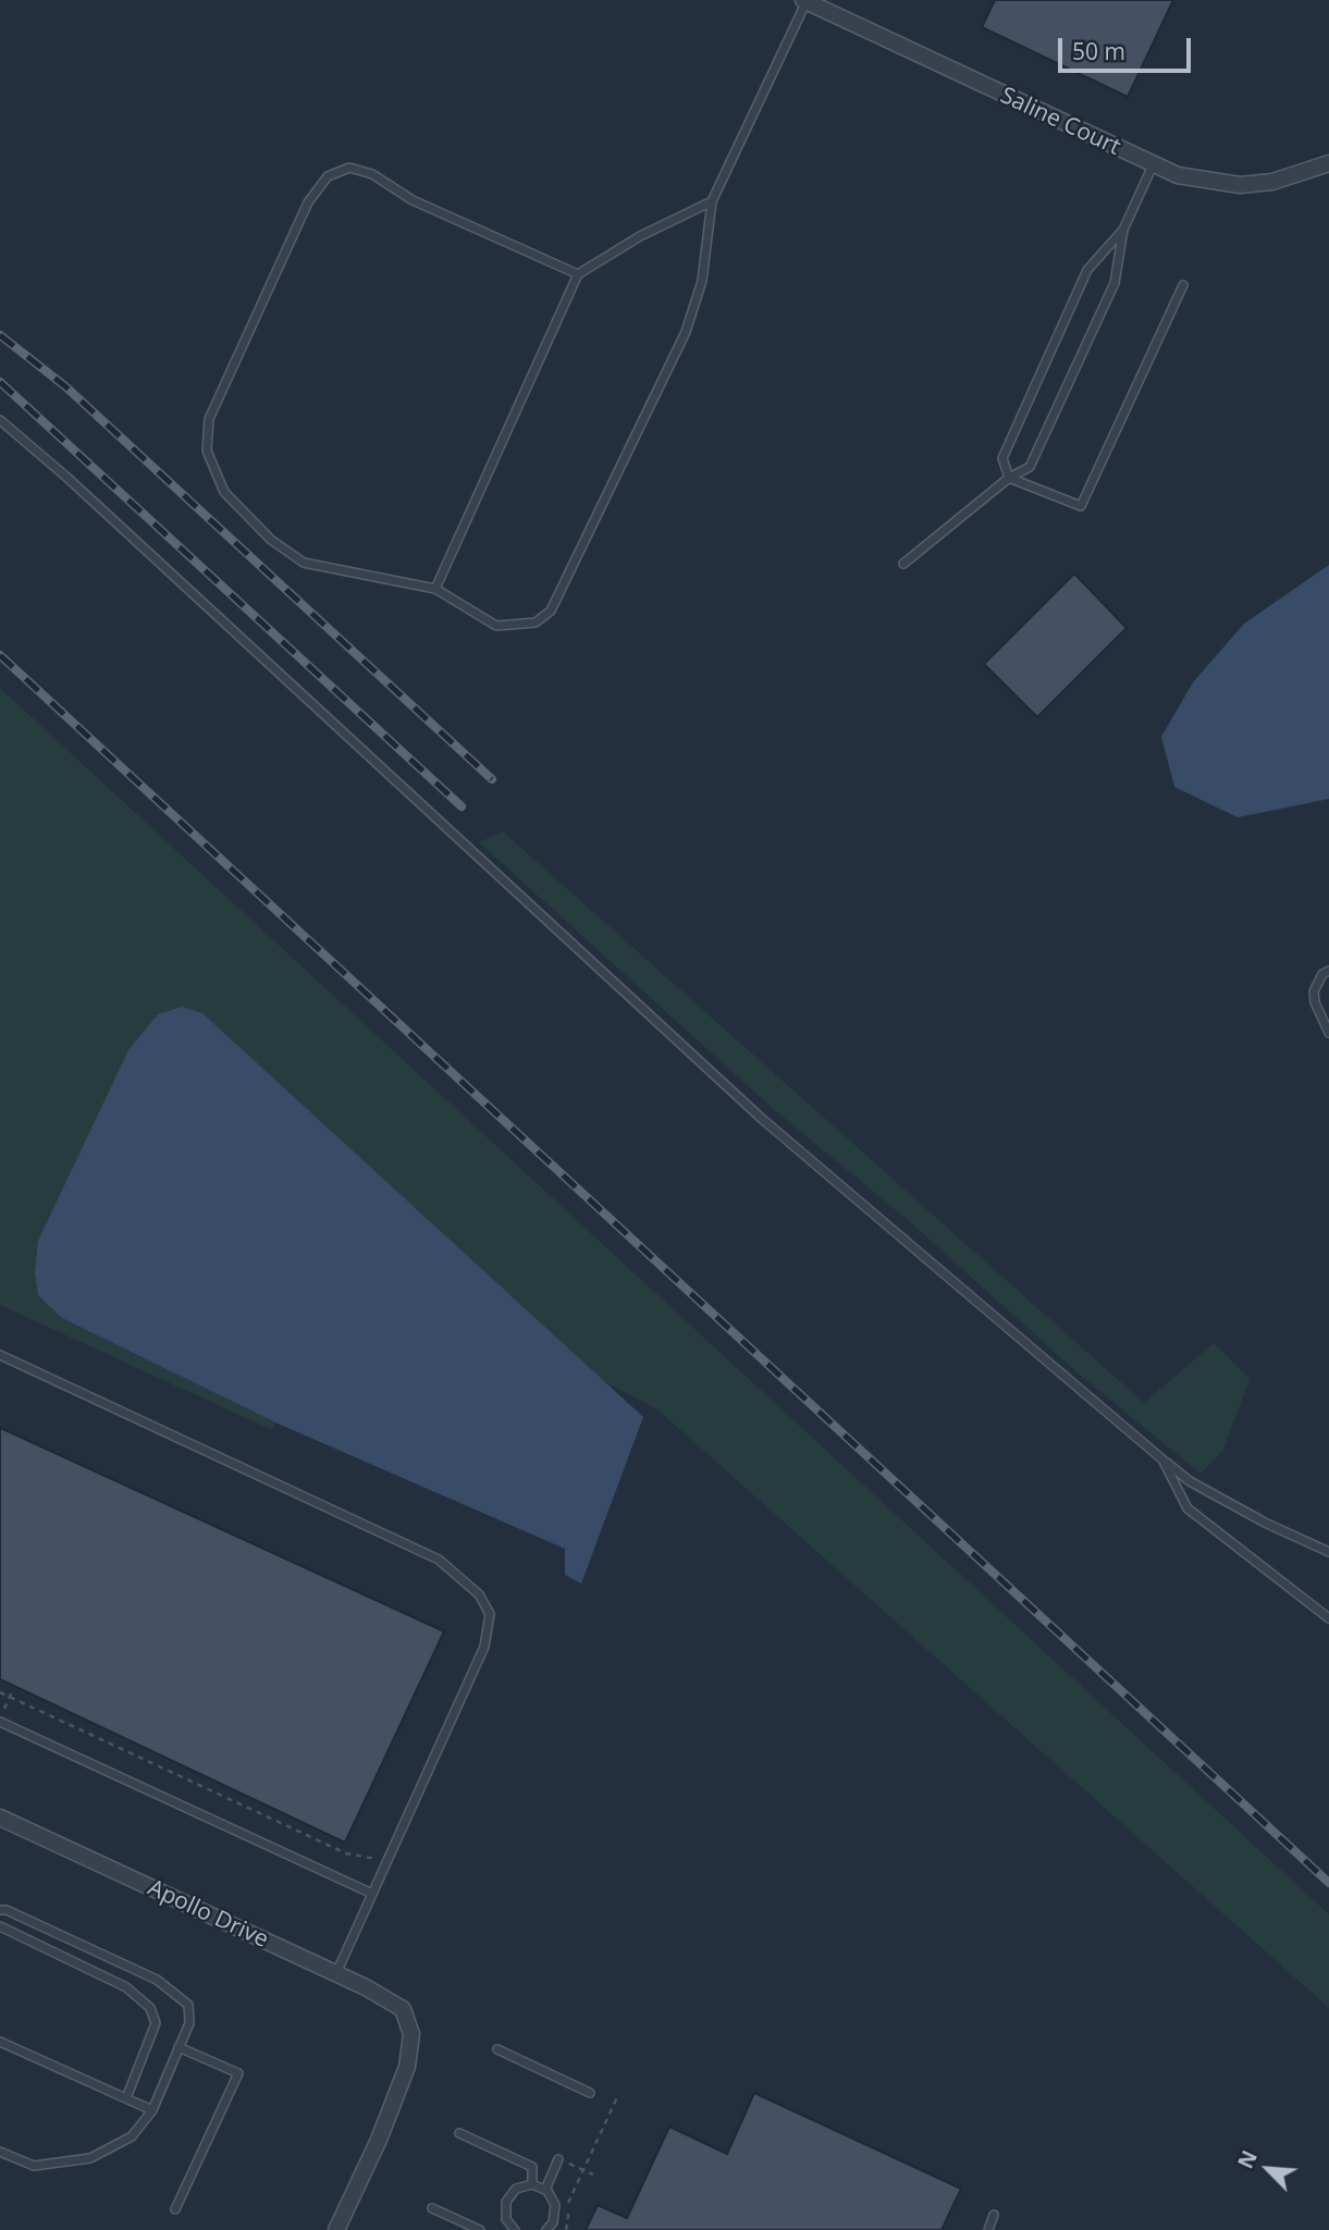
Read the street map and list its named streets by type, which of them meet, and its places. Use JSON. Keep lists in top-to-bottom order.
{
  "streets": {
    "street": ["Saline Court", "Apollo Drive"]
  },
  "scale_bar": "50 m",
  "north": "top left"
}
